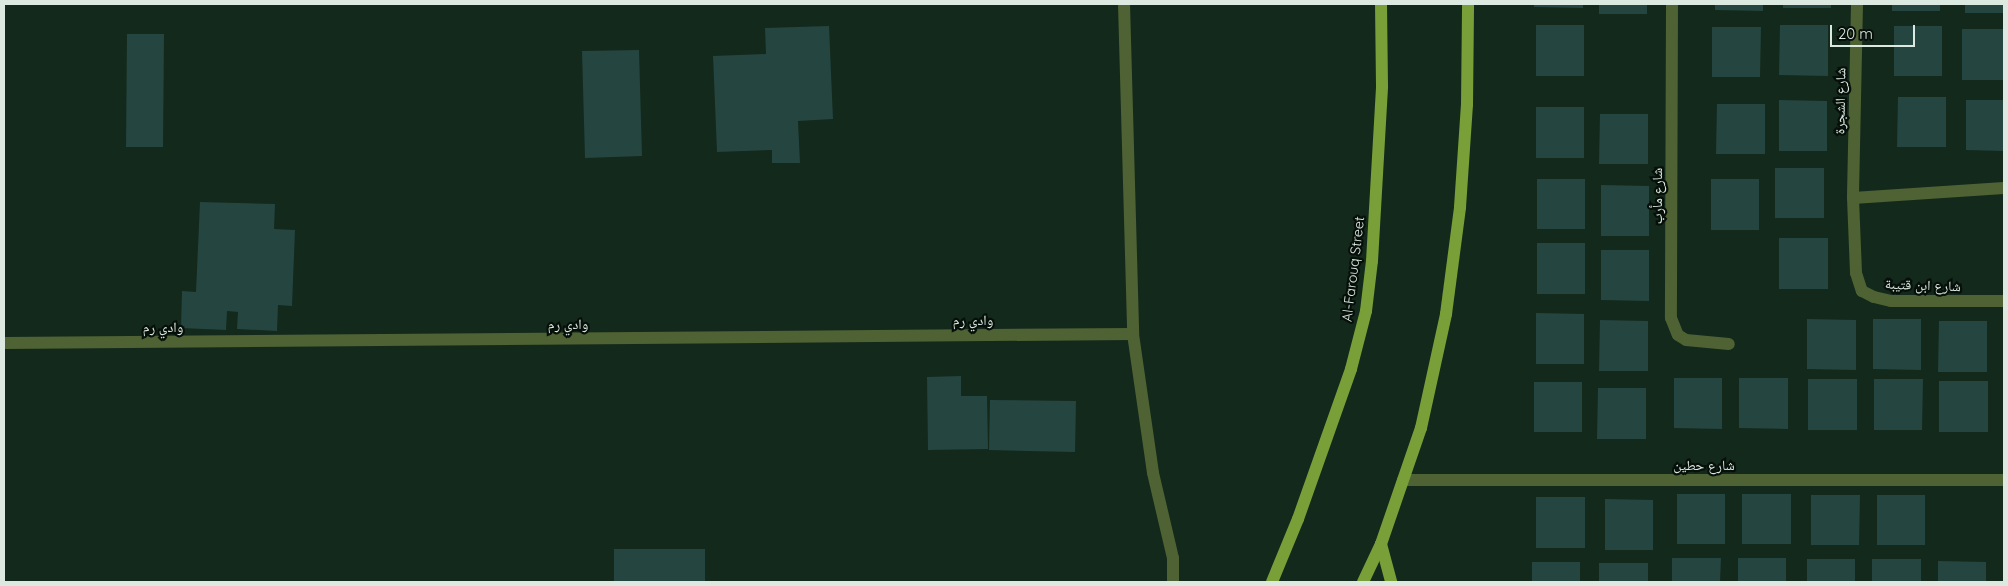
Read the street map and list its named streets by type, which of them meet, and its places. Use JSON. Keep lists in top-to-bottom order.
{
  "streets": {
    "main road": ["Al-Farouq Street"],
    "street": [
      "شارع الشجرة",
      "شارع مأرب",
      "شارع ابن قتيبة",
      "وادي رم",
      "شارع حطين"
    ]
  },
  "crossings": [
    ["شارع الشجرة", "شارع ابن قتيبة"]
  ],
  "scale_bar": "20 m"
}
